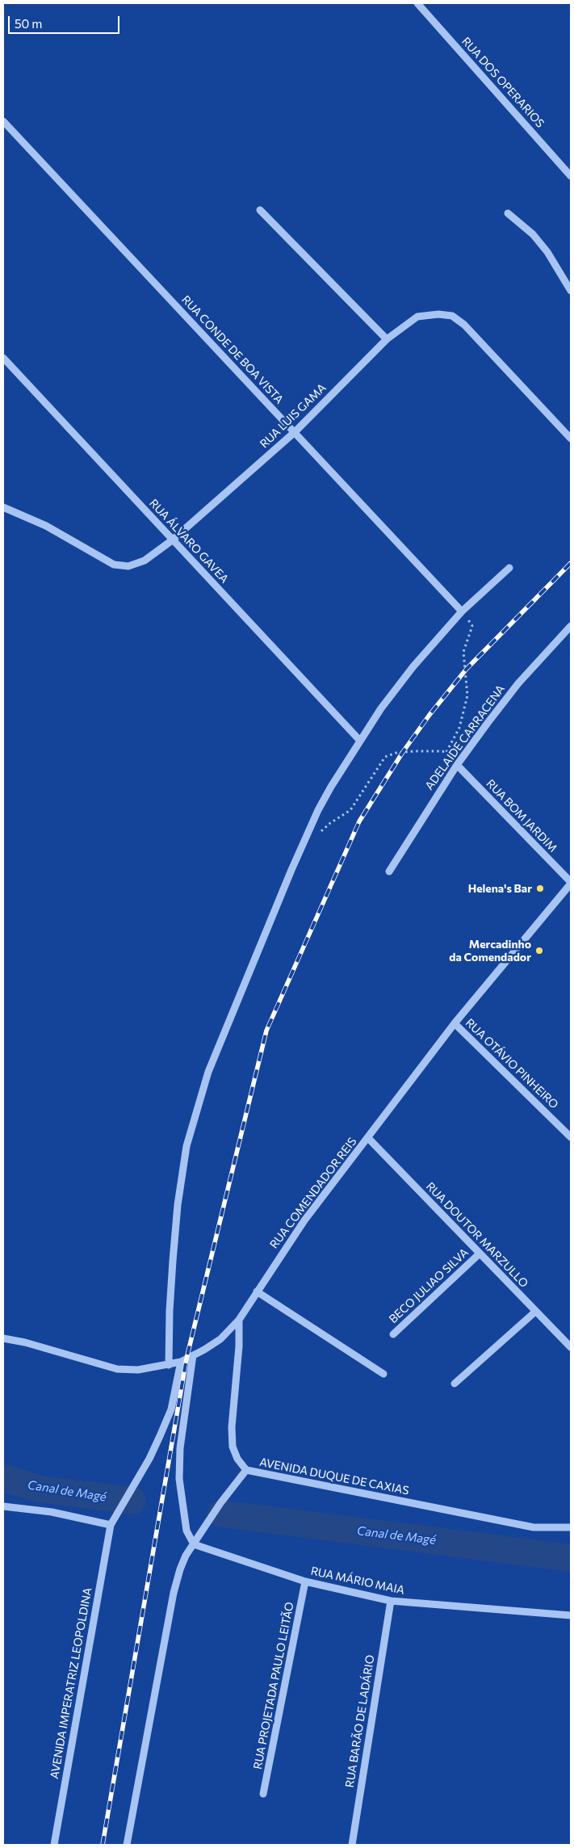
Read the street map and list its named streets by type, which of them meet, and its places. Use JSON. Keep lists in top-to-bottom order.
{
  "streets": {
    "street": [
      "RUA DOS OPERARIOS",
      "RUA CONDE DE BOA VISTA",
      "RUA LUIS GAMA",
      "RUA ÁLVARO GAVEA",
      "ADELAIDE CARRACENA",
      "RUA BOM JARDIM",
      "RUA OTÁVIO PINHEIRO",
      "RUA COMENDADOR REIS",
      "RUA DOUTOR MARZULLO",
      "BECO JULIAO SILVA",
      "AVENIDA DUQUE DE CAXIAS",
      "RUA MÁRIO MAIA",
      "AVENIDA IMPERATRIZ LEOPOLDINA",
      "RUA PROJETADA PAULO LEITÃO",
      "RUA BARÃO DE LADÁRIO"
    ]
  },
  "crossings": [
    ["RUA CONDE DE BOA VISTA", "RUA LUIS GAMA"],
    ["RUA LUIS GAMA", "RUA ÁLVARO GAVEA"],
    ["ADELAIDE CARRACENA", "RUA BOM JARDIM"],
    ["RUA BOM JARDIM", "RUA COMENDADOR REIS"],
    ["RUA OTÁVIO PINHEIRO", "RUA COMENDADOR REIS"],
    ["RUA COMENDADOR REIS", "RUA DOUTOR MARZULLO"],
    ["RUA COMENDADOR REIS", "AVENIDA DUQUE DE CAXIAS"],
    ["RUA COMENDADOR REIS", "AVENIDA IMPERATRIZ LEOPOLDINA"],
    ["RUA DOUTOR MARZULLO", "BECO JULIAO SILVA"],
    ["RUA MÁRIO MAIA", "RUA PROJETADA PAULO LEITÃO"],
    ["RUA MÁRIO MAIA", "RUA BARÃO DE LADÁRIO"]
  ],
  "water": ["Canal de Magé"],
  "places": ["Helena's Bar", "Mercadinho da Comendador"],
  "scale_bar": "50 m"
}
